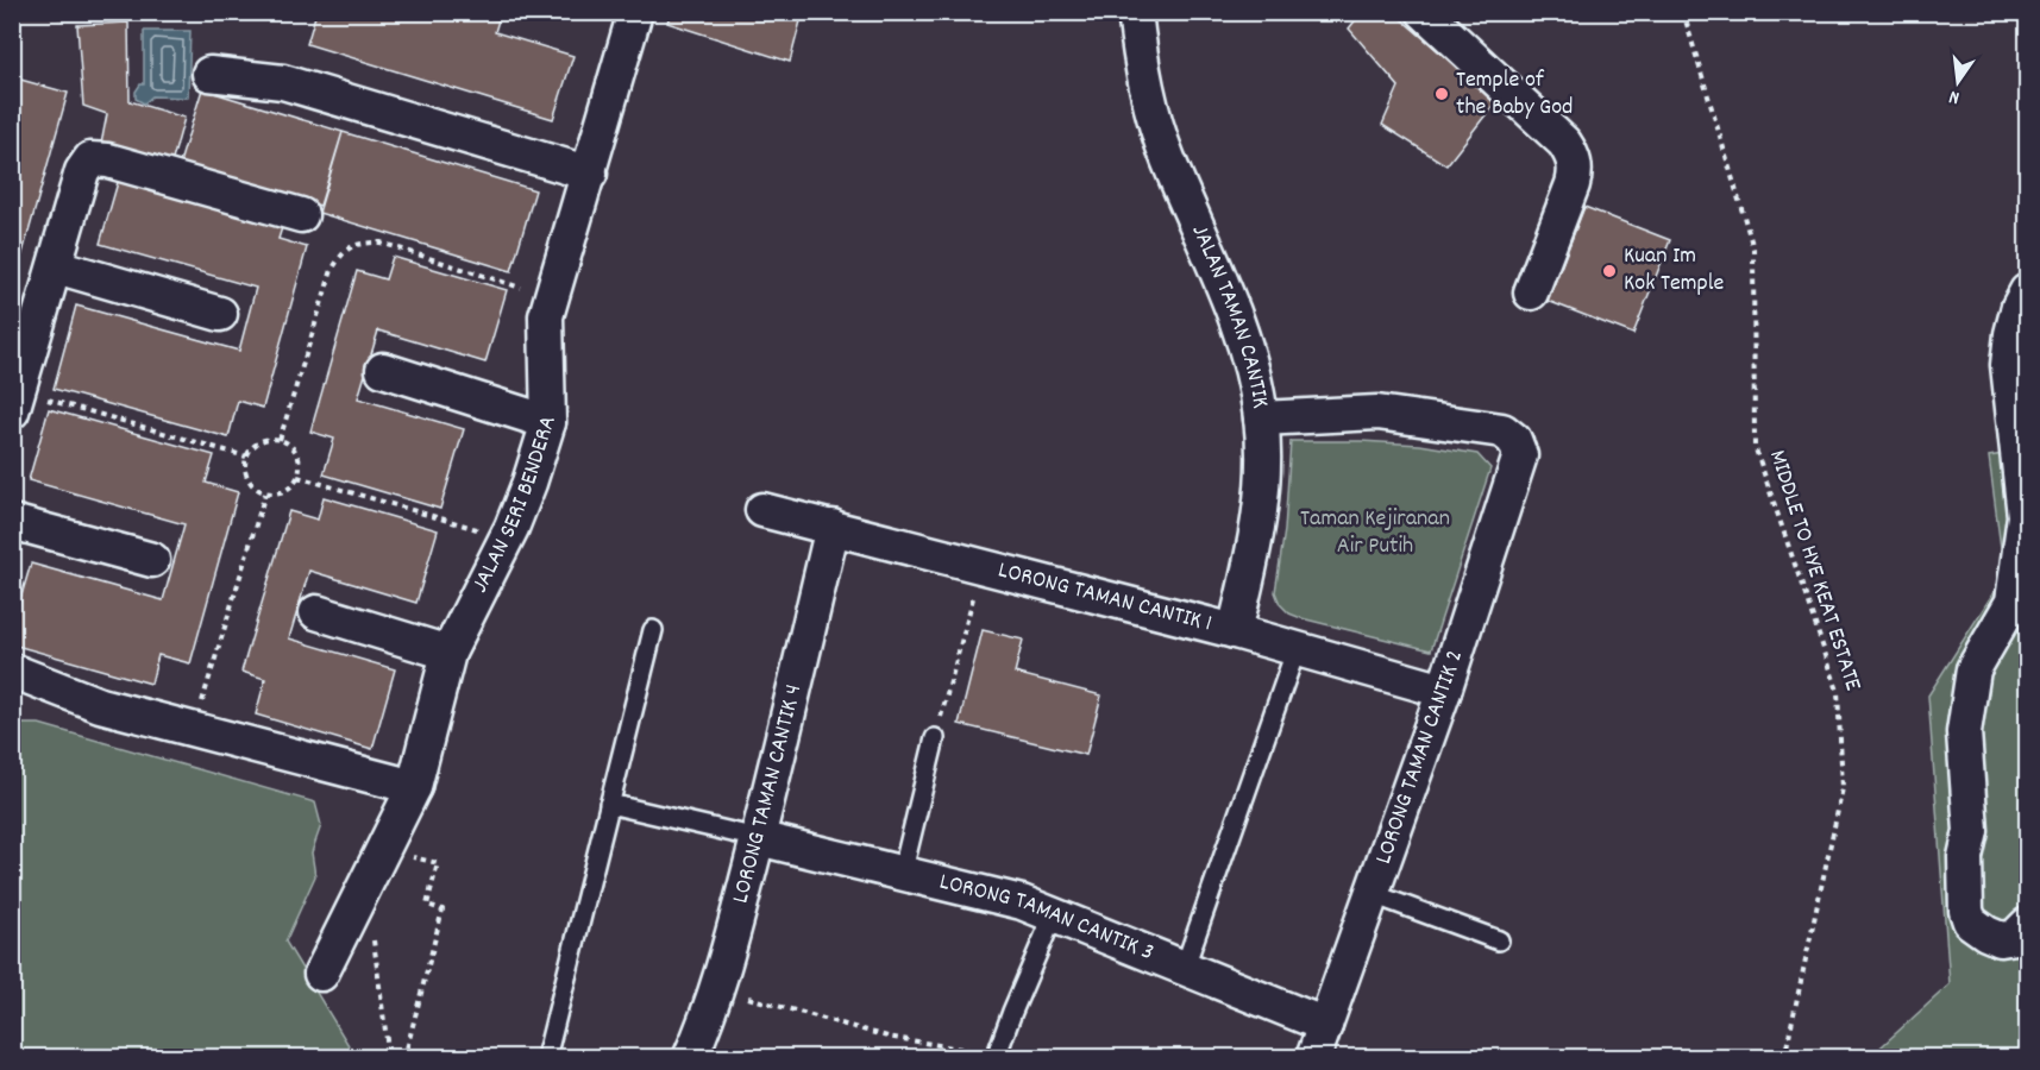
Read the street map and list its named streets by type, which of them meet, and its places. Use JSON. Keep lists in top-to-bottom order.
{
  "streets": {
    "street": [
      "JALAN TAMAN CANTIK",
      "JALAN SERI BENDERA",
      "LORONG TAMAN CANTIK 1",
      "LORONG TAMAN CANTIK 2",
      "LORONG TAMAN CANTIK 4",
      "LORONG TAMAN CANTIK 3"
    ],
    "path": ["MIDDLE TO HYE KEAT ESTATE"]
  },
  "crossings": [
    ["JALAN TAMAN CANTIK", "LORONG TAMAN CANTIK 1"],
    ["JALAN TAMAN CANTIK", "LORONG TAMAN CANTIK 2"],
    ["LORONG TAMAN CANTIK 1", "LORONG TAMAN CANTIK 2"],
    ["LORONG TAMAN CANTIK 1", "LORONG TAMAN CANTIK 4"],
    ["LORONG TAMAN CANTIK 2", "LORONG TAMAN CANTIK 3"],
    ["LORONG TAMAN CANTIK 4", "LORONG TAMAN CANTIK 3"]
  ],
  "parks": ["Taman Kejiranan Air Putih"],
  "places": ["Temple of the Baby God", "Kuan Im Kok Temple"],
  "north": "bottom"
}
